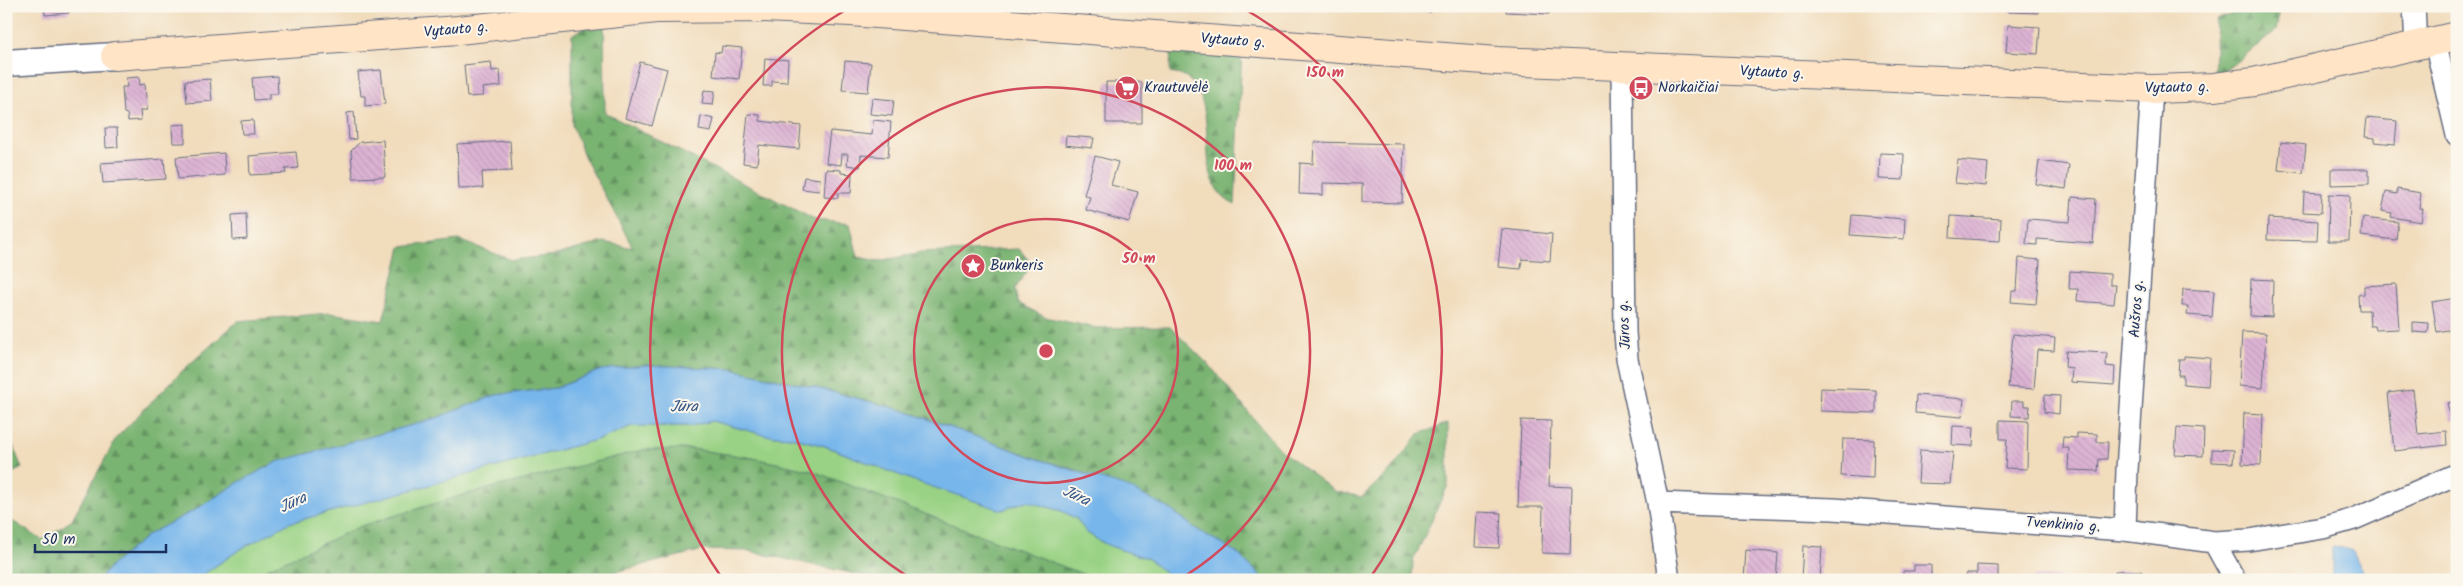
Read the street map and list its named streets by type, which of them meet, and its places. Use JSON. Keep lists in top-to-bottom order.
{
  "streets": {
    "main road": ["Vytauto g."],
    "street": ["Aušros g.", "Jūros g.", "Tvenkinio g."]
  },
  "crossings": [
    ["Vytauto g.", "Aušros g."],
    ["Vytauto g.", "Jūros g."],
    ["Aušros g.", "Tvenkinio g."],
    ["Jūros g.", "Tvenkinio g."]
  ],
  "water": ["Jūra"],
  "places": {
    "supermarket": ["Krautuvėlė"],
    "bus stop": ["Norkaičiai"],
    "place": ["Bunkeris"]
  },
  "scale_bar": "50 m",
  "rings": ["150 m", "100 m", "50 m"]
}
